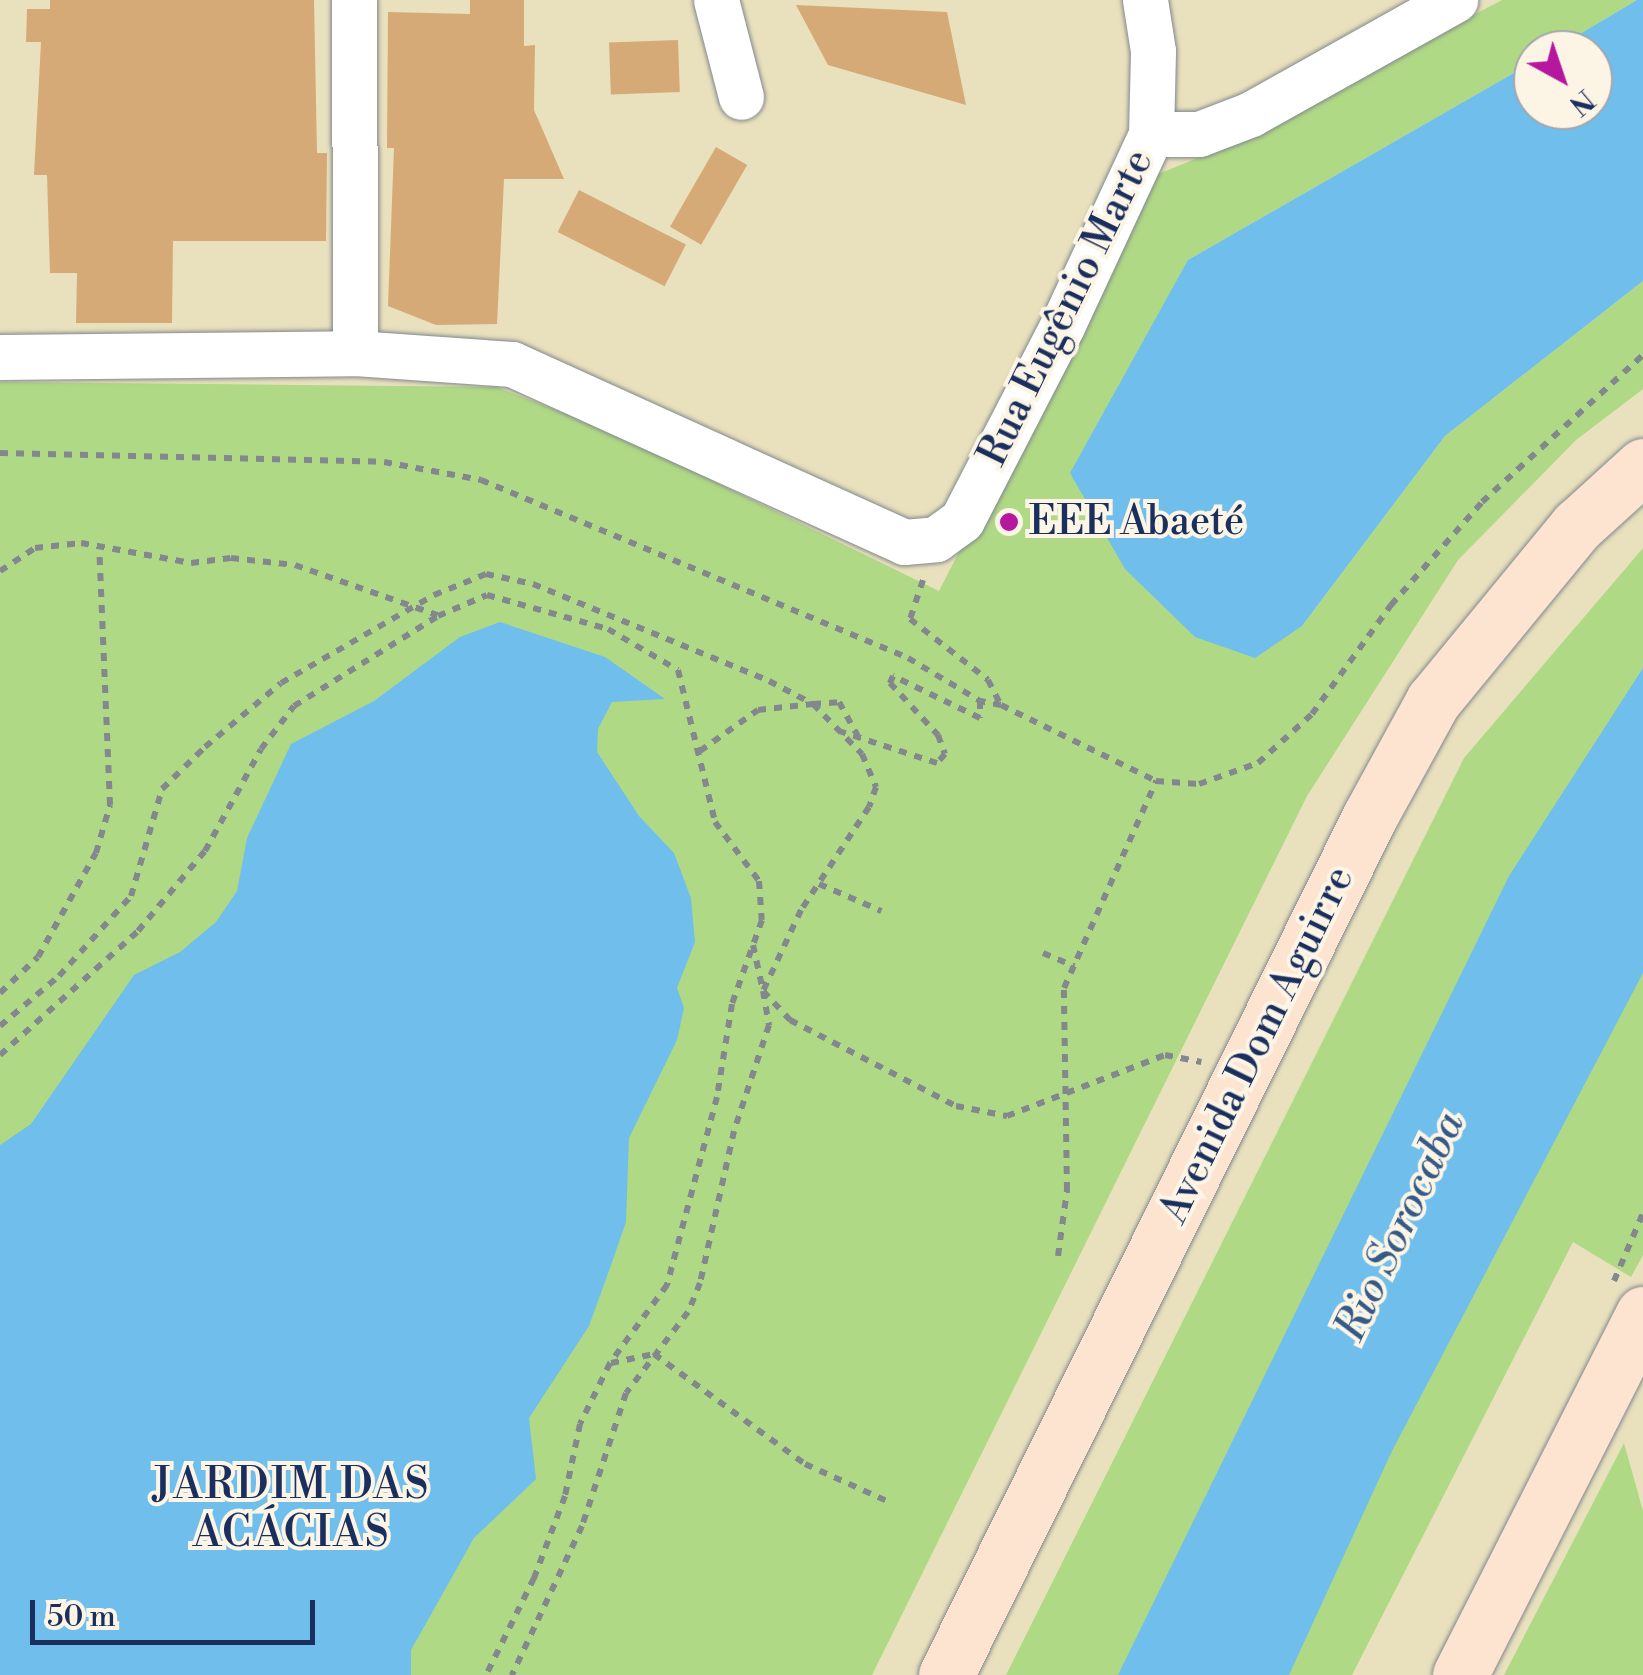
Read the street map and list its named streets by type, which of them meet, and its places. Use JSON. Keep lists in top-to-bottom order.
{
  "streets": {
    "main road": ["Avenida Dom Aguirre"],
    "street": ["Rua Eugênio Marte"]
  },
  "districts": ["JARDIM DAS ACÁCIAS"],
  "water": ["Rio Sorocaba"],
  "places": ["EEE Abaeté"],
  "scale_bar": "50 m",
  "north": "bottom right"
}
